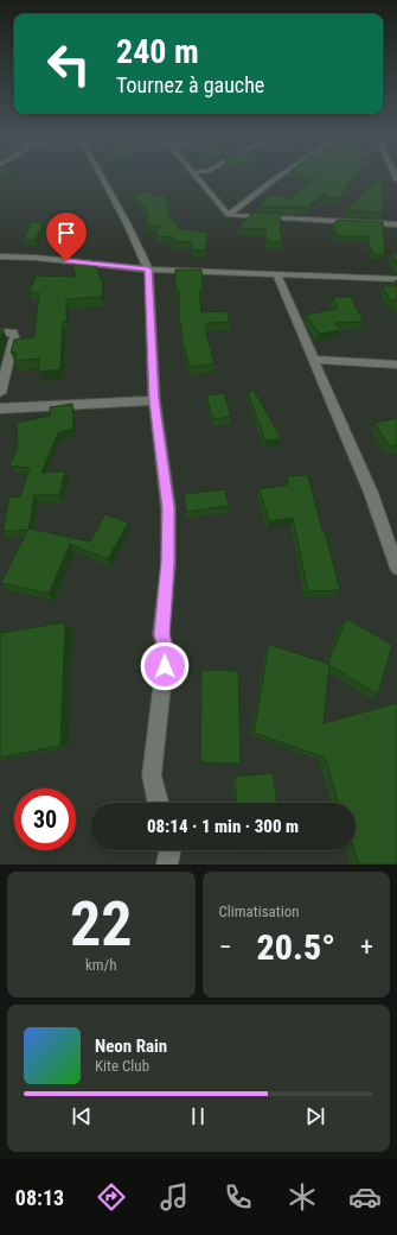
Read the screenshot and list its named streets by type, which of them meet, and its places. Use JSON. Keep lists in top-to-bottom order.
{
  "page": {
    "turn": ["240 m", "Tournez à gauche"],
    "limit": "30",
    "trip": "08:14 · 1 min · 300 m",
    "tile": [
      ["22", "km/h"],
      "Climatisation"
    ],
    "heat": ["−", "20.5°", "+"],
    "song": ["Neon Rain", "Kite Club"],
    "tabs": "08:13"
  }
}
